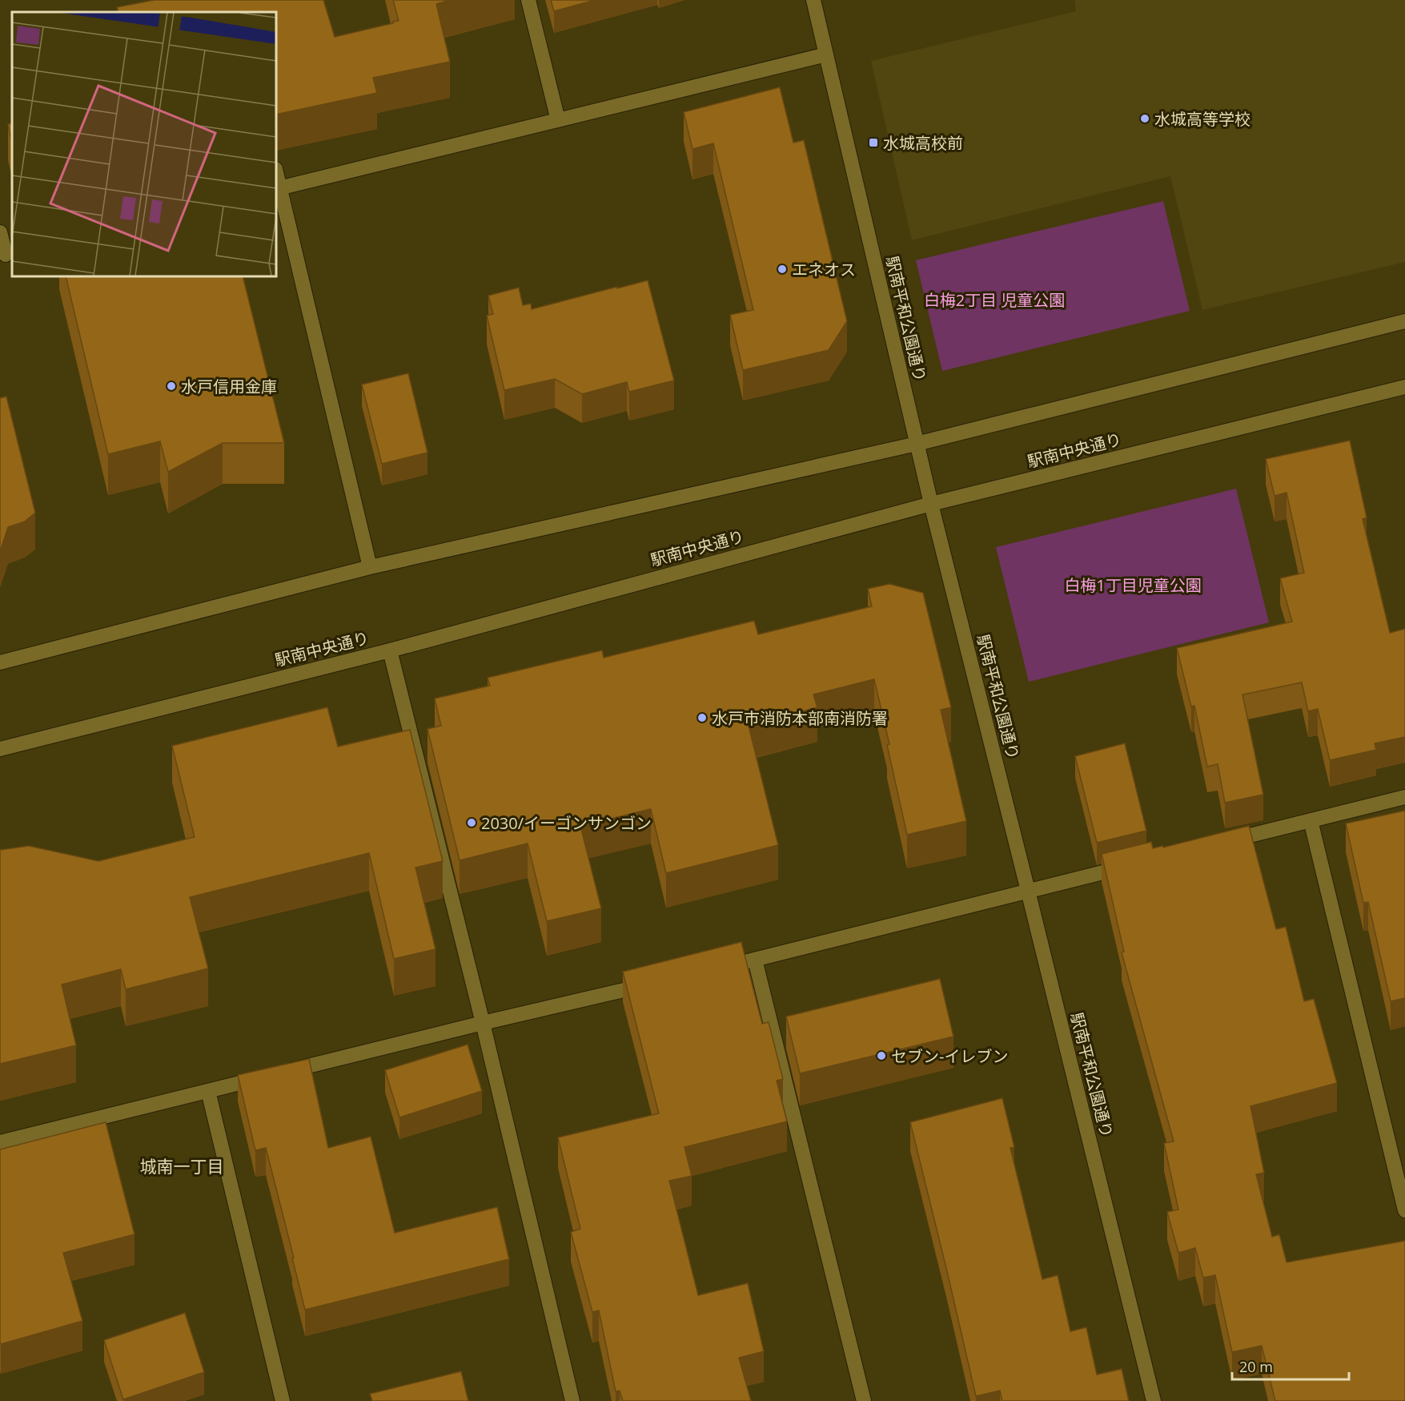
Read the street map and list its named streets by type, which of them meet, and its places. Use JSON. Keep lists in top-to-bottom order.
{
  "streets": {
    "street": ["駅南平和公園通り", "駅南中央通り"]
  },
  "crossings": [
    ["駅南平和公園通り", "駅南中央通り"]
  ],
  "districts": ["城南一丁目"],
  "parks": ["白梅2丁目 児童公園", "白梅1丁目児童公園"],
  "places": {
    "other": [
      "水城高等学校",
      "エネオス",
      "水戸信用金庫",
      "水戸市消防本部南消防署",
      "2030/イーゴンサンゴン",
      "セブン-イレブン"
    ],
    "transit": ["水城高校前"]
  },
  "scale_bar": "20 m"
}
